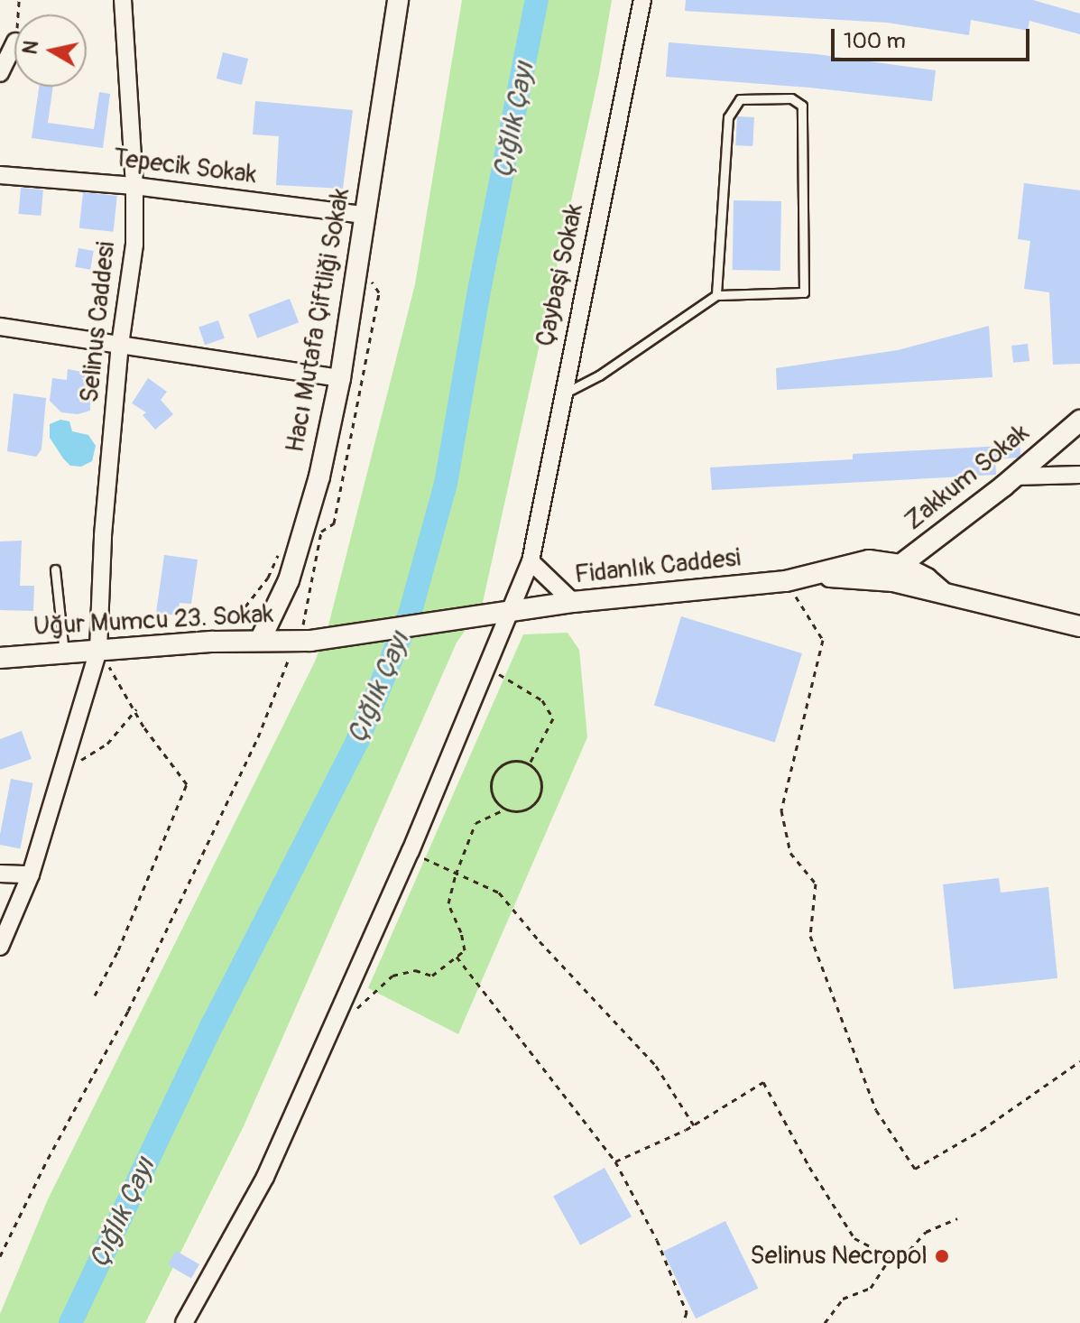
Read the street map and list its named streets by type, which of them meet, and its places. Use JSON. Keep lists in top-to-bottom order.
{
  "streets": {
    "street": [
      "Tepecik Sokak",
      "Çaybaşi Sokak",
      "Hacı Mutafa Çiftliği Sokak",
      "Selinus Caddesi",
      "Zakkum Sokak",
      "Fidanlık Caddesi",
      "Uğur Mumcu 23. Sokak"
    ]
  },
  "crossings": [
    ["Tepecik Sokak", "Hacı Mutafa Çiftliği Sokak"],
    ["Tepecik Sokak", "Selinus Caddesi"],
    ["Çaybaşi Sokak", "Fidanlık Caddesi"],
    ["Hacı Mutafa Çiftliği Sokak", "Uğur Mumcu 23. Sokak"],
    ["Selinus Caddesi", "Uğur Mumcu 23. Sokak"],
    ["Zakkum Sokak", "Fidanlık Caddesi"],
    ["Fidanlık Caddesi", "Uğur Mumcu 23. Sokak"]
  ],
  "water": ["Çığlık Çayı"],
  "places": ["Selinus Necropol"],
  "scale_bar": "100 m",
  "north": "left"
}
